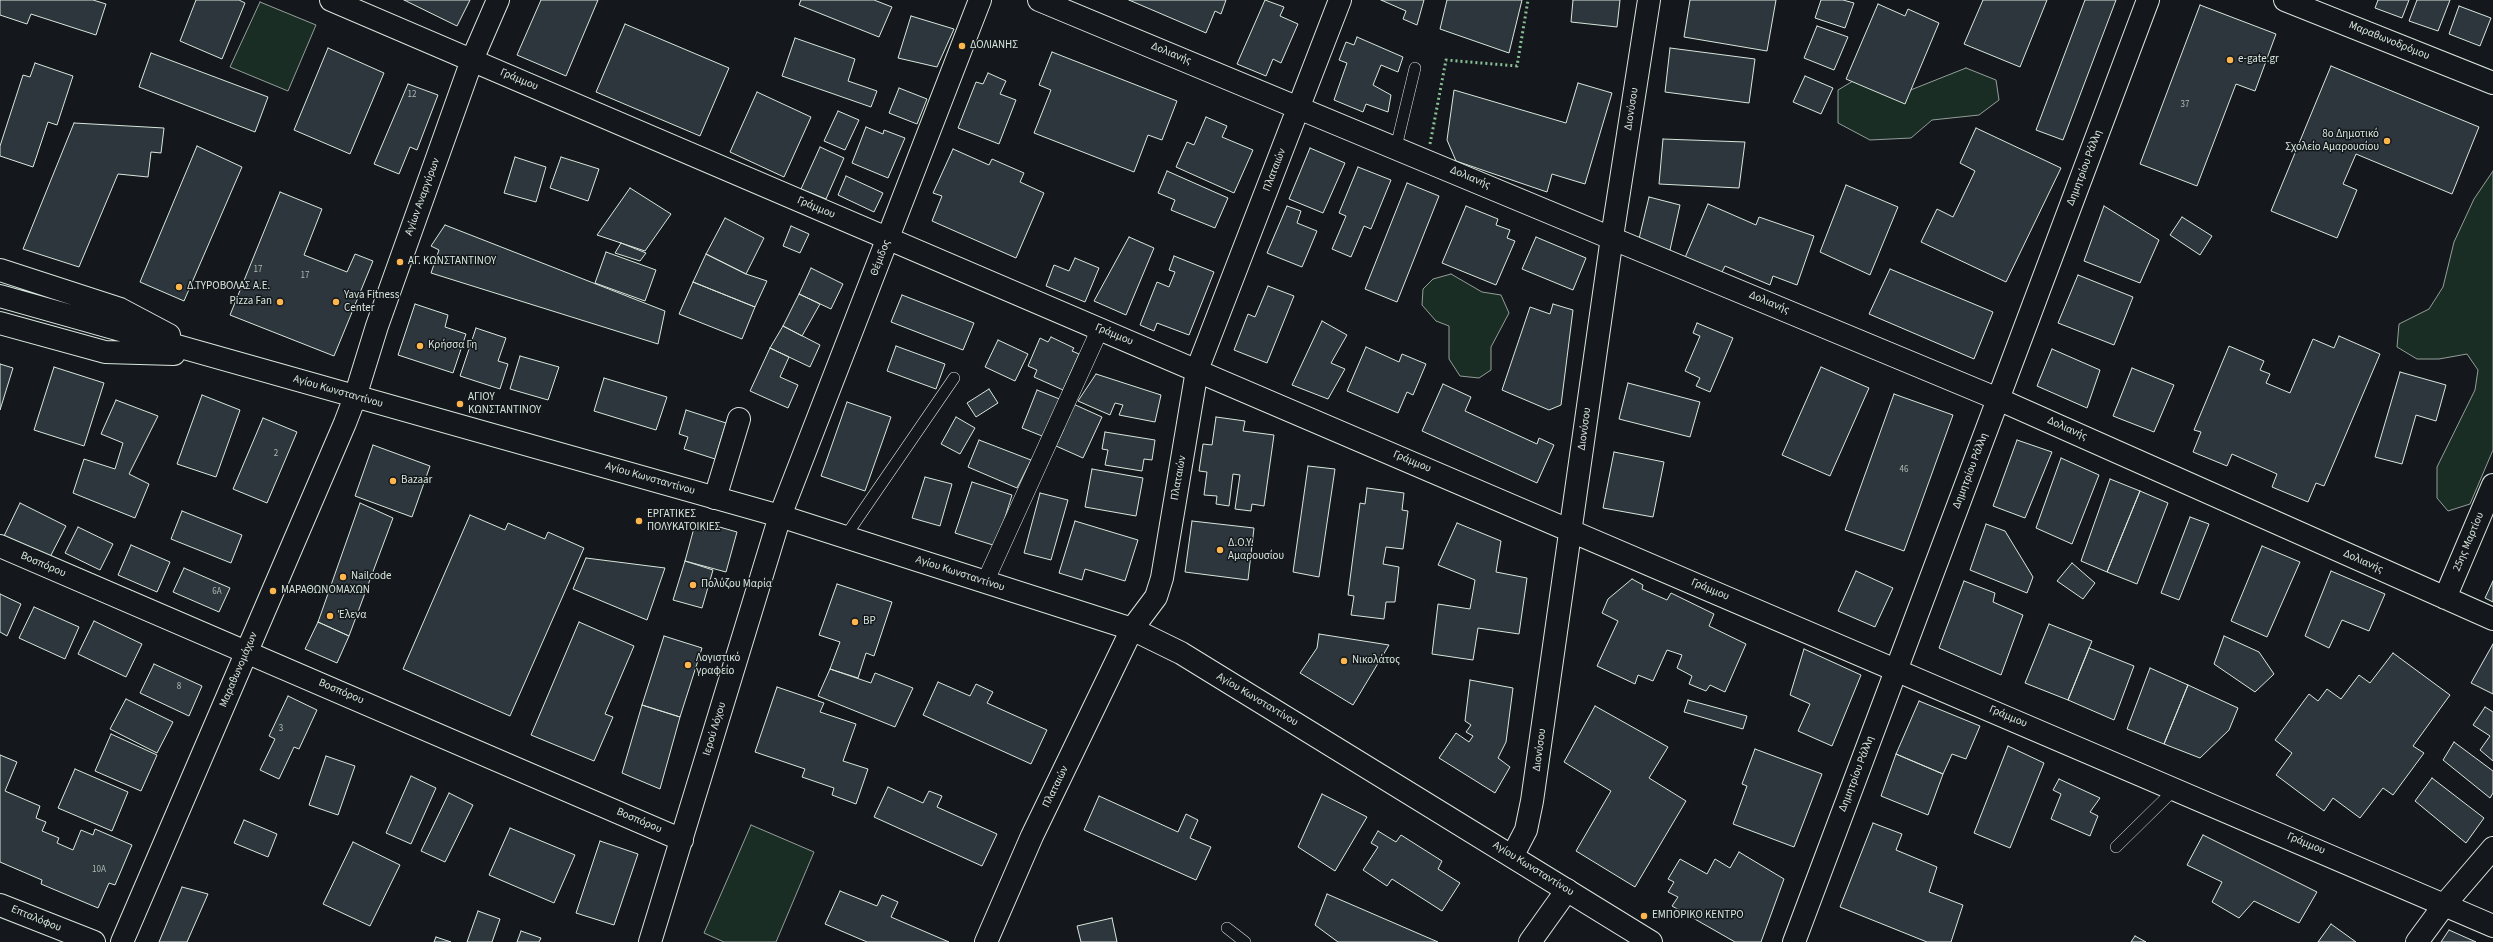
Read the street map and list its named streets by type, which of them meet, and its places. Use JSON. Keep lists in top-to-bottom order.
{
  "streets": {
    "street": [
      "Μαραθωνοδρόμου",
      "Δολιανής",
      "Γράμμου",
      "Διονύσου",
      "Δημητρίου Ράλλη",
      "Πλαταιών",
      "Αγίων Αναργύρων",
      "Θέμιδος",
      "Αγίου Κωνσταντίνου",
      "25ης Μαρτίου",
      "Βοσπόρου",
      "Μαραθωνομάχων",
      "Ιερού Λόχου",
      "Επταλόφου"
    ]
  },
  "crossings": [
    ["Δολιανής", "Διονύσου"],
    ["Δολιανής", "Δημητρίου Ράλλη"],
    ["Δολιανής", "Πλαταιών"],
    ["Δολιανής", "25ης Μαρτίου"],
    ["Γράμμου", "Διονύσου"],
    ["Γράμμου", "Δημητρίου Ράλλη"],
    ["Γράμμου", "Πλαταιών"],
    ["Γράμμου", "Αγίων Αναργύρων"],
    ["Γράμμου", "Θέμιδος"],
    ["Διονύσου", "Αγίου Κωνσταντίνου"],
    ["Πλαταιών", "Αγίου Κωνσταντίνου"],
    ["Αγίων Αναργύρων", "Αγίου Κωνσταντίνου"],
    ["Αγίων Αναργύρων", "Μαραθωνομάχων"],
    ["Θέμιδος", "Αγίου Κωνσταντίνου"],
    ["Θέμιδος", "Ιερού Λόχου"],
    ["Αγίου Κωνσταντίνου", "Μαραθωνομάχων"],
    ["Αγίου Κωνσταντίνου", "Ιερού Λόχου"],
    ["Βοσπόρου", "Μαραθωνομάχων"],
    ["Βοσπόρου", "Ιερού Λόχου"]
  ],
  "places": [
    "ΔΟΛΙΑΝΗΣ",
    "e-gate.gr",
    "8ο Δημοτικό Σχολείο Αμαρουσίου",
    "ΑΓ. ΚΩΝΣΤΑΝΤΙΝΟΥ",
    "Δ.ΤΥΡΟΒΟΛΑΣ Α.Ε.",
    "Pizza Fan",
    "Yava Fitness Center",
    "Κρήσσα Γη",
    "ΑΓΙΟΥ ΚΩΝΣΤΑΝΤΙΝΟΥ",
    "Bazaar",
    "ΕΡΓΑΤΙΚΕΣ ΠΟΛΥΚΑΤΟΙΚΙΕΣ",
    "Δ.Ο.Υ. Αμαρουσίου",
    "Nailcode",
    "Πολύζου Μαρία",
    "ΜΑΡΑΘΩΝΟΜΑΧΩΝ",
    "Έλενα",
    "BP",
    "Νικολάτος",
    "Λογιστικό γραφείο",
    "ΕΜΠΟΡΙΚΟ ΚΕΝΤΡΟ"
  ],
  "house_numbers": [
    "12",
    "37",
    "17",
    "17",
    "2",
    "46",
    "6Α",
    "8",
    "3",
    "10Α"
  ]
}
